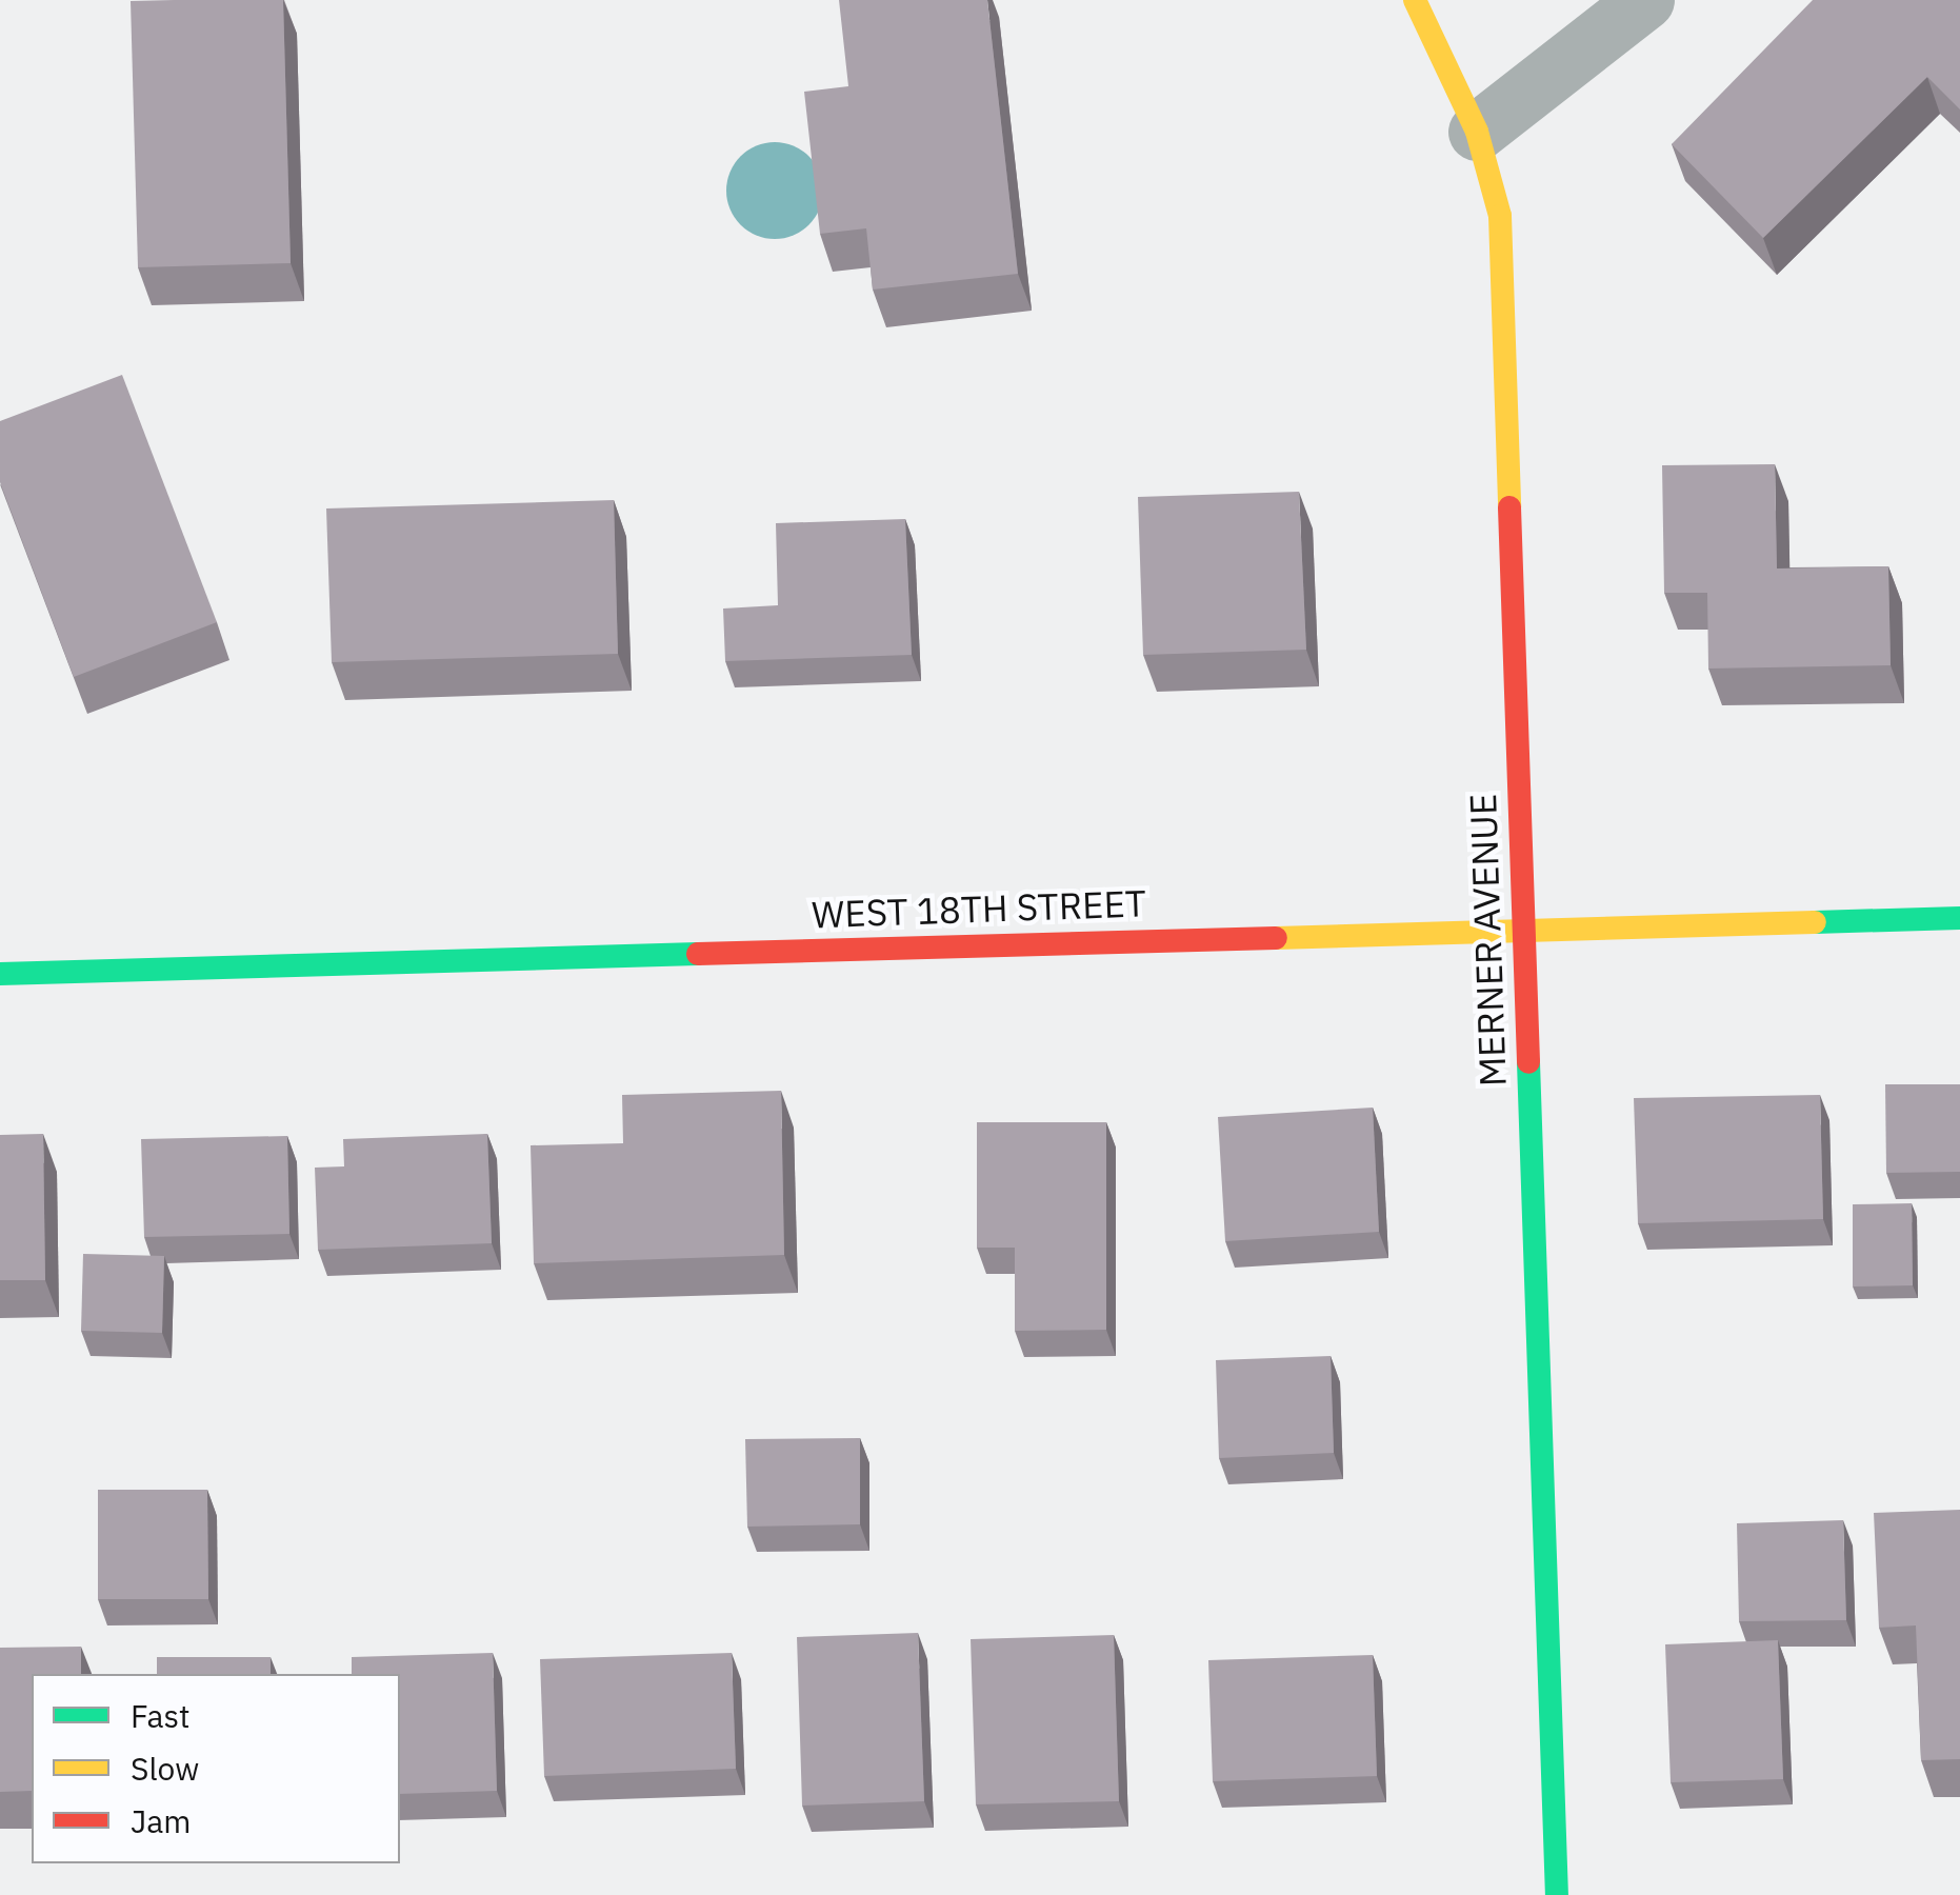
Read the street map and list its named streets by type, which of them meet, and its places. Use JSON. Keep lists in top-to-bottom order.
{
  "streets": {
    "main road": ["WEST 18TH STREET", "MERNER AVENUE"]
  },
  "crossings": [
    ["WEST 18TH STREET", "MERNER AVENUE"]
  ],
  "legend": ["Fast", "Slow", "Jam"]
}
